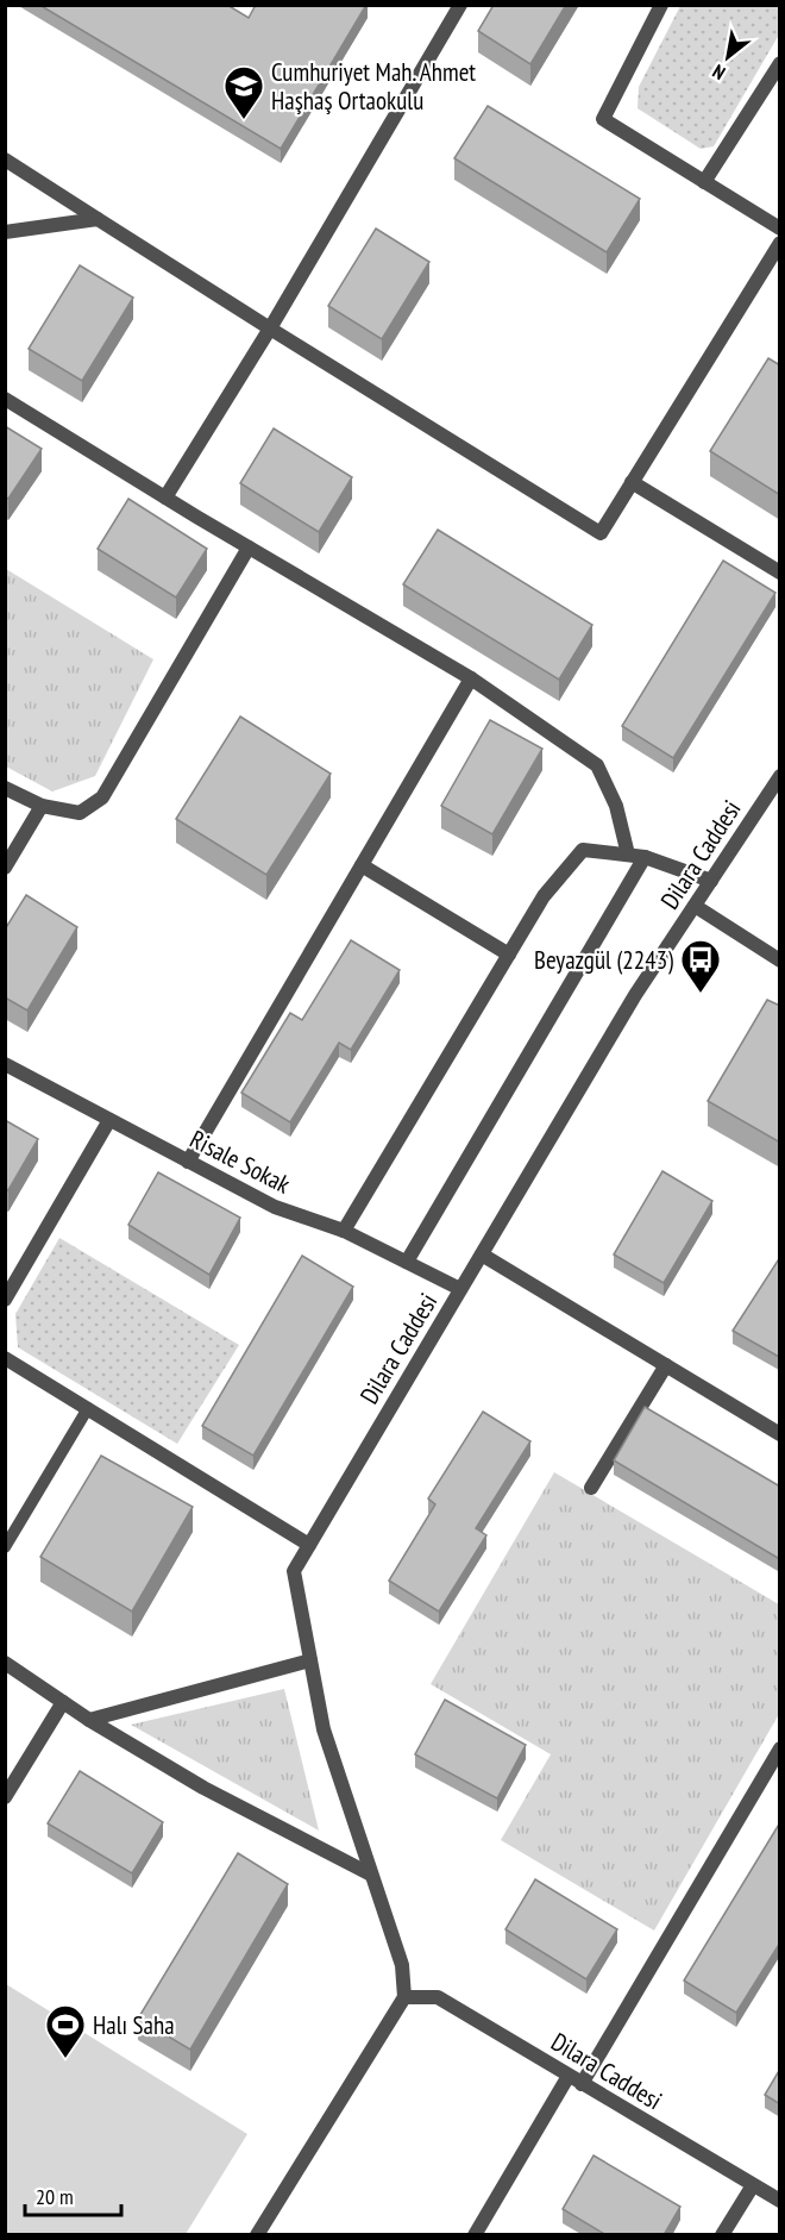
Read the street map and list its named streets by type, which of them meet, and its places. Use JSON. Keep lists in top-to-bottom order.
{
  "streets": {
    "street": ["Dilara Caddesi", "Risale Sokak"]
  },
  "crossings": [
    ["Dilara Caddesi", "Risale Sokak"]
  ],
  "places": {
    "school or university": ["Cumhuriyet Mah. Ahmet Haşhaş Ortaokulu"],
    "bus stop": ["Beyazgül (2243)"],
    "sports": ["Halı Saha"]
  },
  "scale_bar": "20 m",
  "north": "bottom left"
}
